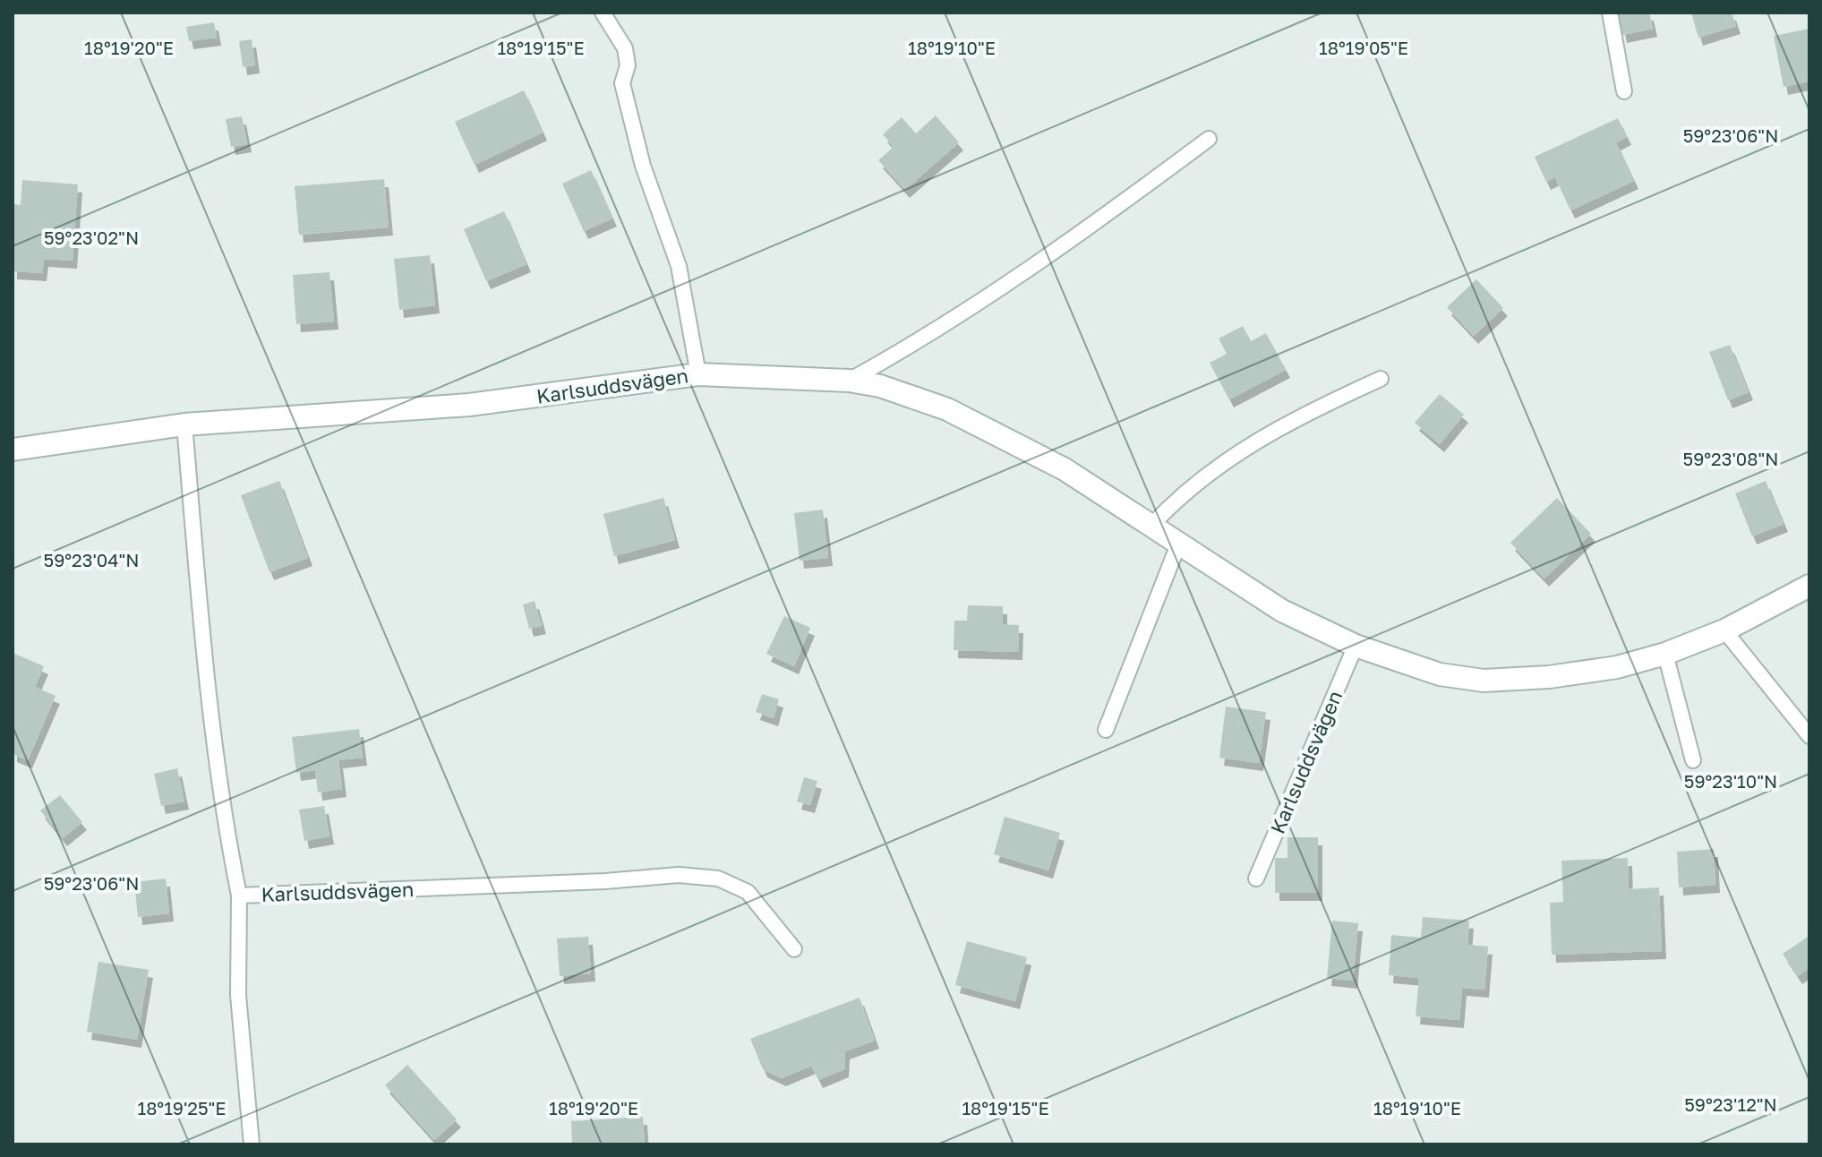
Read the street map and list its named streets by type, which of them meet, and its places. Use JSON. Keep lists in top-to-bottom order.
{
  "streets": {
    "street": ["Karlsuddsvägen"]
  },
  "coordinates": [
    "18°19'20\"E",
    "18°19'15\"E",
    "18°19'10\"E",
    "18°19'05\"E",
    "59°23'06\"N",
    "59°23'02\"N",
    "59°23'08\"N",
    "59°23'04\"N",
    "59°23'10\"N",
    "59°23'12\"N",
    "18°19'25\"E"
  ]
}
